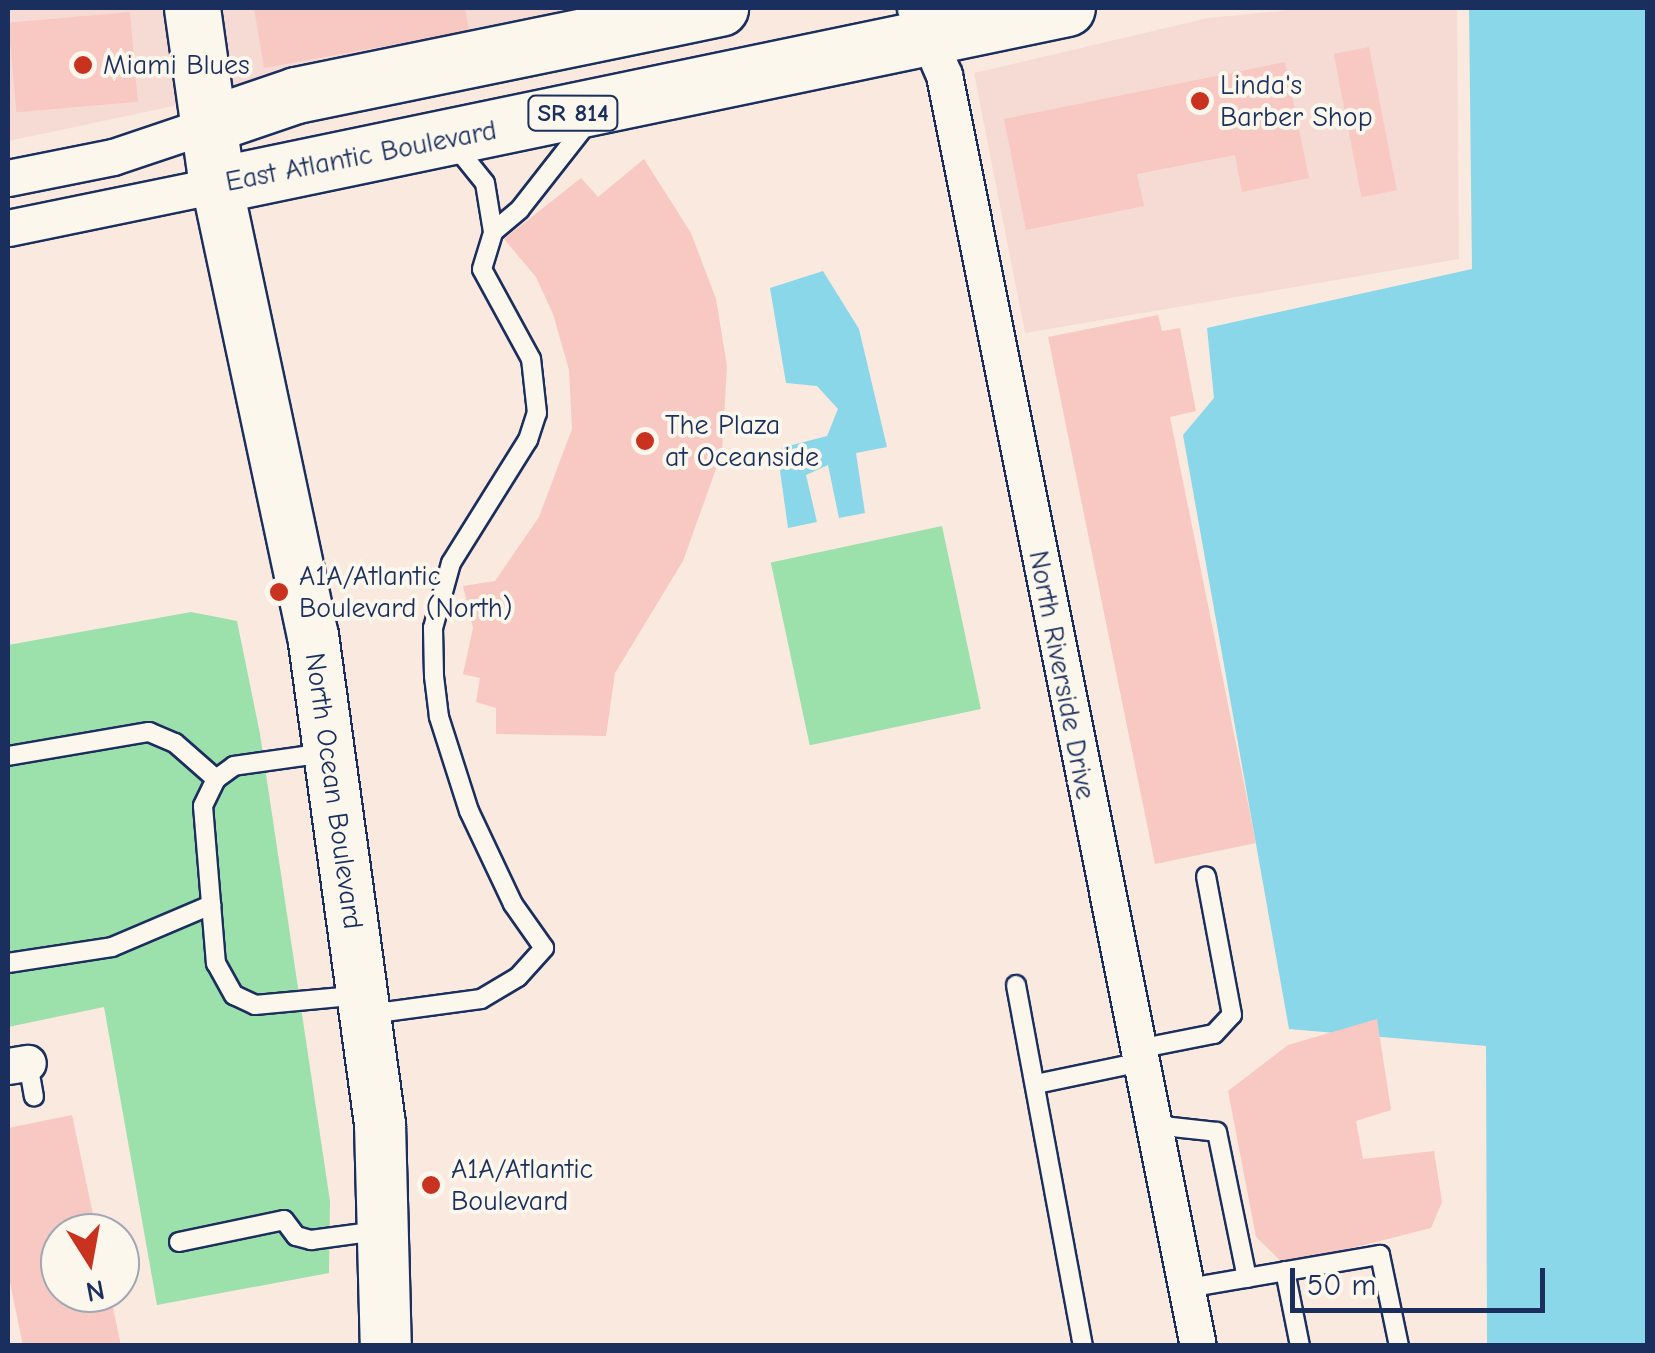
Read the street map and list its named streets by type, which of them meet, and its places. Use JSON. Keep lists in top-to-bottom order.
{
  "streets": {
    "main road": ["SR 814", "East Atlantic Boulevard", "North Ocean Boulevard"],
    "street": ["North Riverside Drive"]
  },
  "crossings": [
    ["East Atlantic Boulevard", "North Riverside Drive"],
    ["East Atlantic Boulevard", "North Ocean Boulevard"]
  ],
  "places": [
    "Miami Blues",
    "Linda's Barber Shop",
    "The Plaza at Oceanside",
    "A1A/Atlantic Boulevard (North)",
    "A1A/Atlantic Boulevard"
  ],
  "scale_bar": "50 m",
  "north": "bottom"
}
